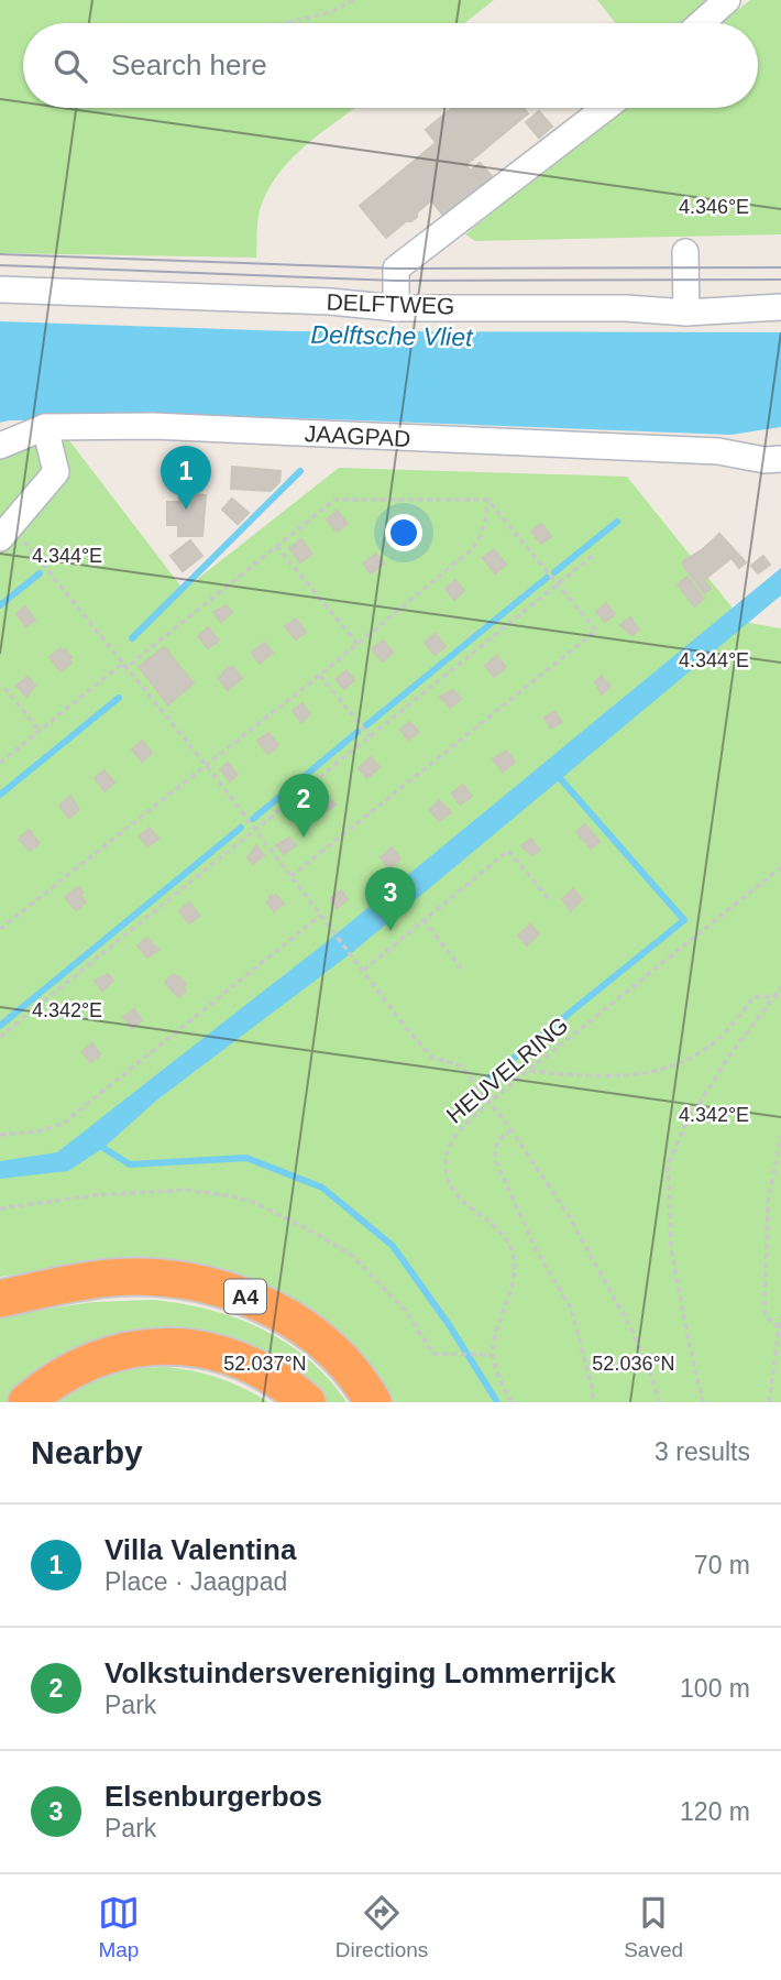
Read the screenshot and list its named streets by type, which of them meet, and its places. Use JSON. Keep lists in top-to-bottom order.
{
  "streets": {
    "highway": ["A4"],
    "street": ["DELFTWEG", "JAAGPAD"],
    "path": ["HEUVELRING"]
  },
  "water": ["Delftsche Vliet"],
  "page": {
    "search": "Search here",
    "pins": ["1", "2", "3"],
    "heading": ["Nearby", "3 results"],
    "list": [
      {
        "mark": "1",
        "name": "Villa Valentina",
        "note": "Place · Jaagpad",
        "value": "70 m"
      },
      {
        "mark": "2",
        "name": "Volkstuindersvereniging Lommerrijck",
        "note": "Park",
        "value": "100 m"
      },
      {
        "mark": "3",
        "name": "Elsenburgerbos",
        "note": "Park",
        "value": "120 m"
      }
    ],
    "nav": ["Map", "Directions", "Saved"]
  },
  "coordinates": [
    "4.346°E",
    "4.344°E",
    "4.342°E",
    "52.037°N",
    "52.036°N"
  ]
}
